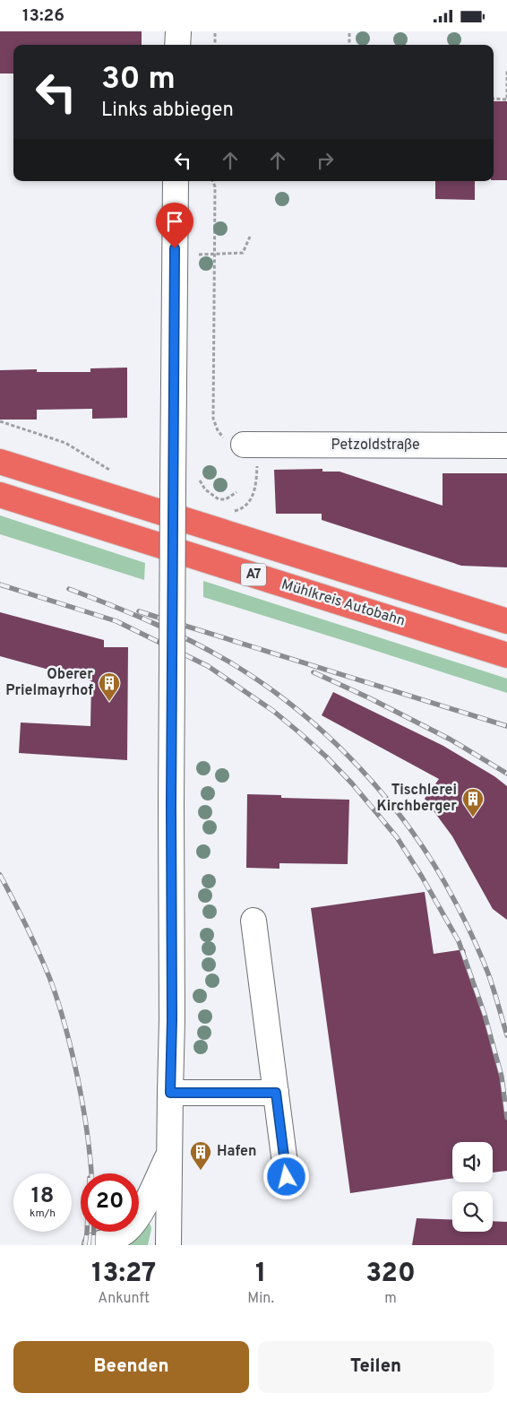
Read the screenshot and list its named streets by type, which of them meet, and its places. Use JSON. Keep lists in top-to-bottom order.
{
  "streets": {
    "highway": ["A7", "Mühlkreis Autobahn"],
    "street": ["Petzoldstraße"]
  },
  "places": {
    "building": ["Oberer Prielmayrhof", "Tischlerei Kirchberger", "Hafen"]
  },
  "page": {
    "status": "13:26",
    "turn": ["30 m", "Links abbiegen"],
    "speed": "18 km/h",
    "limit": "20",
    "eta": [
      "13:27",
      "Ankunft",
      "1",
      "Min.",
      "320",
      "m"
    ],
    "buttons": ["Beenden", "Teilen"]
  }
}
